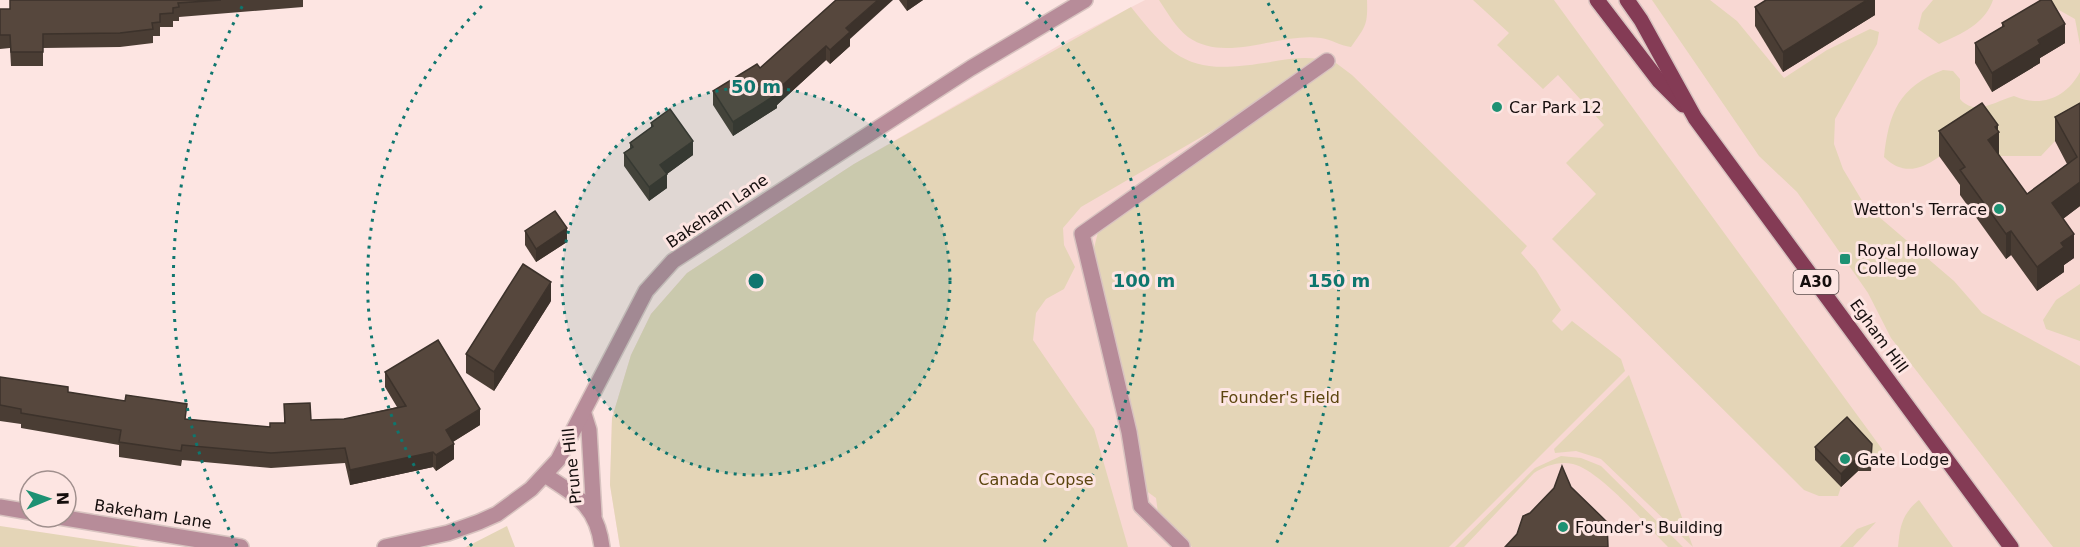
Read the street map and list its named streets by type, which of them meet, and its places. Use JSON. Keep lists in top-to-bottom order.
{
  "streets": {
    "main road": ["A30", "Egham Hill"],
    "street": ["Bakeham Lane", "Prune Hill"]
  },
  "crossings": [
    ["Bakeham Lane", "Prune Hill"]
  ],
  "parks": ["Founder's Field", "Canada Copse"],
  "places": {
    "other": [
      "Car Park 12",
      "Wetton's Terrace",
      "Gate Lodge",
      "Founder's Building"
    ],
    "transit": ["Royal Holloway College"]
  },
  "north": "right",
  "rings": ["50 m", "100 m", "150 m"]
}
